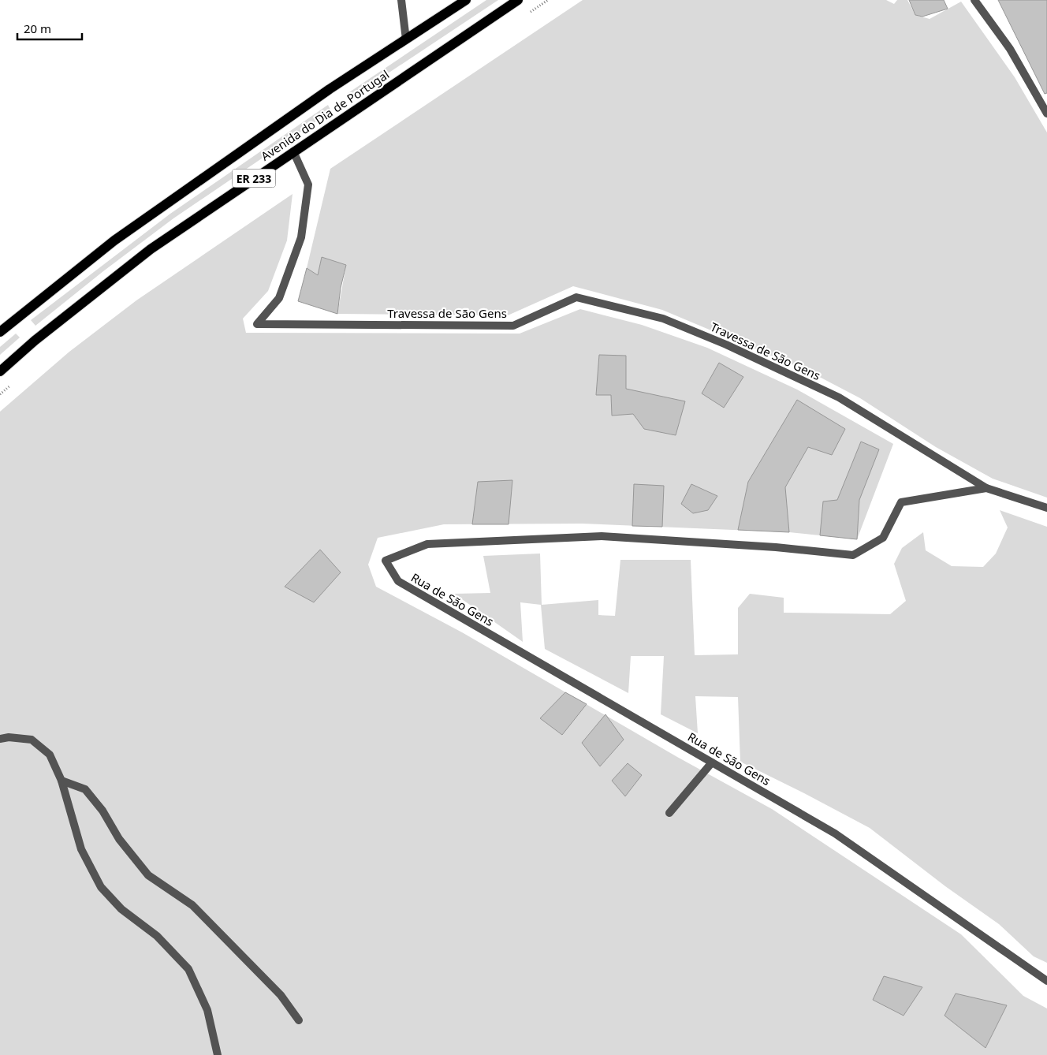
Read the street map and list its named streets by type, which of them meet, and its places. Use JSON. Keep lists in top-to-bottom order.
{
  "streets": {
    "main road": ["Avenida do Dia de Portugal", "ER 233"],
    "street": ["Travessa de São Gens", "Rua de São Gens"]
  },
  "crossings": [
    ["Avenida do Dia de Portugal", "Travessa de São Gens"],
    ["Travessa de São Gens", "Rua de São Gens"]
  ],
  "scale_bar": "20 m"
}
